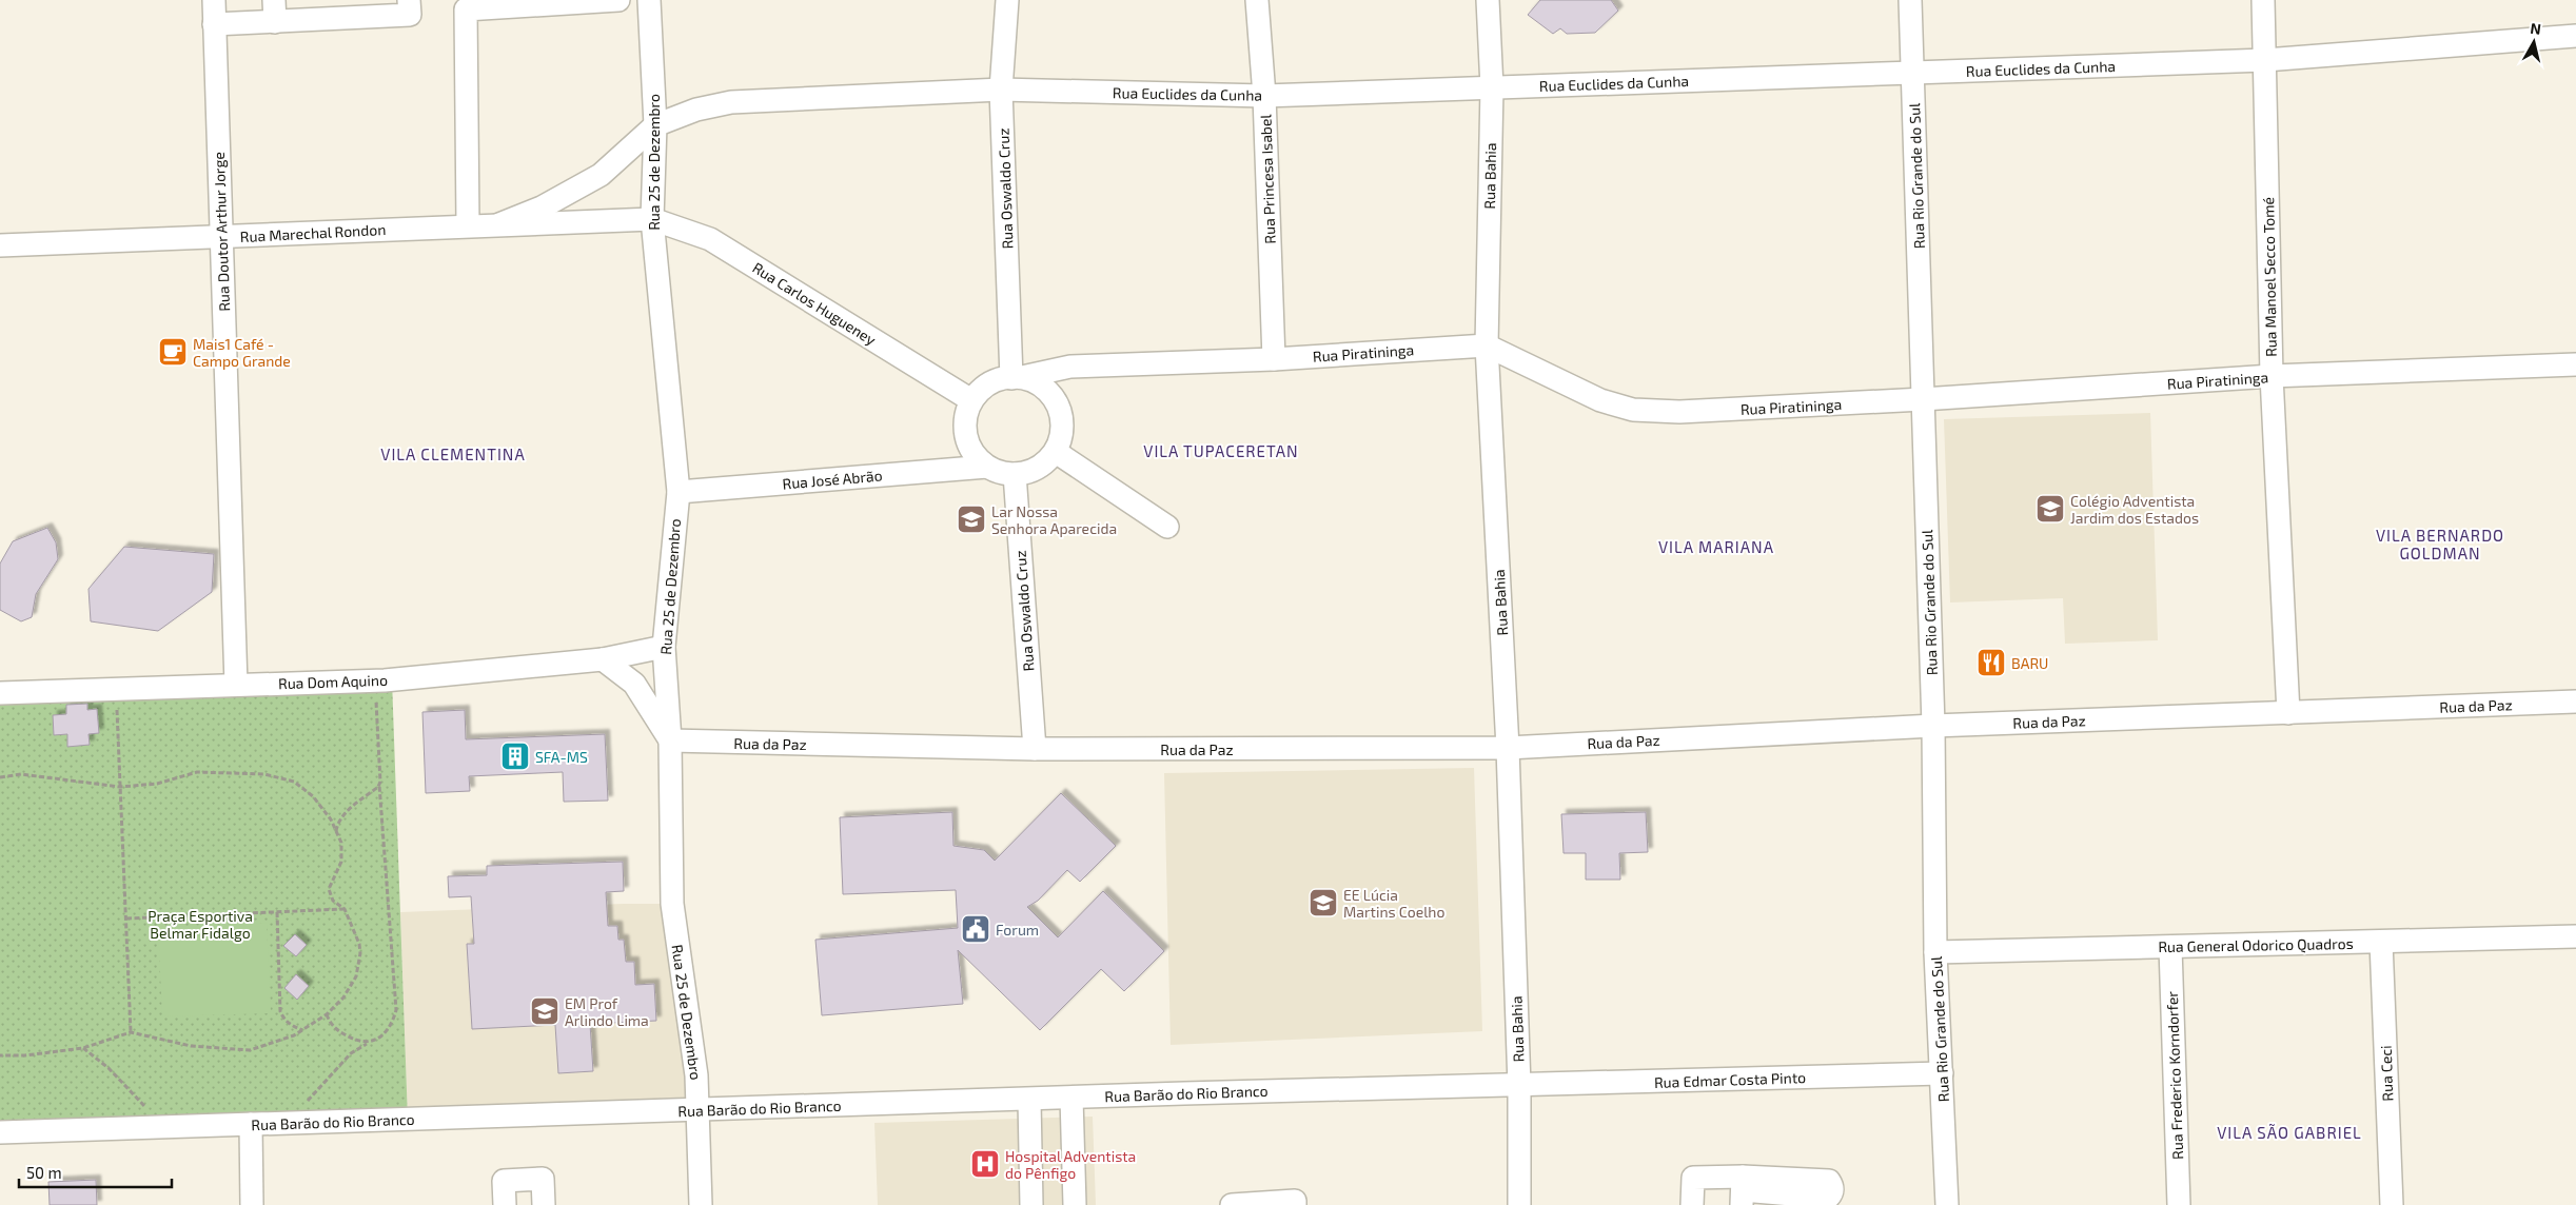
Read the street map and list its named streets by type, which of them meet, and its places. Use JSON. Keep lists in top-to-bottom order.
{
  "streets": {
    "street": [
      "Rua Euclides da Cunha",
      "Rua 25 de Dezembro",
      "Rua Bahia",
      "Rua Rio Grande do Sul",
      "Rua Princesa Isabel",
      "Rua Oswaldo Cruz",
      "Rua Doutor Arthur Jorge",
      "Rua Marechal Rondon",
      "Rua Manoel Secco Tomé",
      "Rua Carlos Hugueney",
      "Rua Piratininga",
      "Rua José Abrão",
      "Rua Dom Aquino",
      "Rua da Paz",
      "Rua General Odorico Quadros",
      "Rua Ceci",
      "Rua Frederico Korndorfer",
      "Rua Edmar Costa Pinto",
      "Rua Barão do Rio Branco"
    ]
  },
  "crossings": [
    ["Rua Euclides da Cunha", "Rua 25 de Dezembro"],
    ["Rua Euclides da Cunha", "Rua Bahia"],
    ["Rua Euclides da Cunha", "Rua Rio Grande do Sul"],
    ["Rua Euclides da Cunha", "Rua Princesa Isabel"],
    ["Rua Euclides da Cunha", "Rua Oswaldo Cruz"],
    ["Rua Euclides da Cunha", "Rua Marechal Rondon"],
    ["Rua Euclides da Cunha", "Rua Manoel Secco Tomé"],
    ["Rua 25 de Dezembro", "Rua Marechal Rondon"],
    ["Rua 25 de Dezembro", "Rua Carlos Hugueney"],
    ["Rua 25 de Dezembro", "Rua José Abrão"],
    ["Rua 25 de Dezembro", "Rua Dom Aquino"],
    ["Rua 25 de Dezembro", "Rua da Paz"],
    ["Rua 25 de Dezembro", "Rua Barão do Rio Branco"],
    ["Rua Bahia", "Rua Piratininga"],
    ["Rua Bahia", "Rua da Paz"],
    ["Rua Bahia", "Rua Edmar Costa Pinto"],
    ["Rua Bahia", "Rua Barão do Rio Branco"],
    ["Rua Rio Grande do Sul", "Rua Piratininga"],
    ["Rua Rio Grande do Sul", "Rua da Paz"],
    ["Rua Rio Grande do Sul", "Rua General Odorico Quadros"],
    ["Rua Rio Grande do Sul", "Rua Edmar Costa Pinto"],
    ["Rua Princesa Isabel", "Rua Piratininga"],
    ["Rua Oswaldo Cruz", "Rua Carlos Hugueney"],
    ["Rua Oswaldo Cruz", "Rua Piratininga"],
    ["Rua Oswaldo Cruz", "Rua José Abrão"],
    ["Rua Oswaldo Cruz", "Rua da Paz"],
    ["Rua Doutor Arthur Jorge", "Rua Marechal Rondon"],
    ["Rua Doutor Arthur Jorge", "Rua Dom Aquino"],
    ["Rua Marechal Rondon", "Rua Carlos Hugueney"],
    ["Rua Manoel Secco Tomé", "Rua Piratininga"],
    ["Rua Manoel Secco Tomé", "Rua da Paz"],
    ["Rua Carlos Hugueney", "Rua Piratininga"],
    ["Rua Carlos Hugueney", "Rua José Abrão"],
    ["Rua Piratininga", "Rua José Abrão"],
    ["Rua General Odorico Quadros", "Rua Ceci"],
    ["Rua General Odorico Quadros", "Rua Frederico Korndorfer"],
    ["Rua Edmar Costa Pinto", "Rua Barão do Rio Branco"]
  ],
  "districts": [
    "VILA TUPACERETAN",
    "VILA CLEMENTINA",
    "VILA BERNARDO GOLDMAN",
    "VILA MARIANA",
    "VILA SÃO GABRIEL"
  ],
  "parks": ["Praça Esportiva Belmar Fidalgo"],
  "places": {
    "cafe": ["Mais1 Café - Campo Grande"],
    "school or university": [
      "Colégio Adventista Jardim dos Estados",
      "Lar Nossa Senhora Aparecida",
      "EE Lúcia Martins Coelho",
      "EM Prof Arlindo Lima"
    ],
    "restaurant": ["BARU"],
    "building": ["SFA-MS"],
    "public building": ["Forum"],
    "hospital": ["Hospital Adventista do Pênfigo"]
  },
  "scale_bar": "50 m",
  "north": "top"
}
